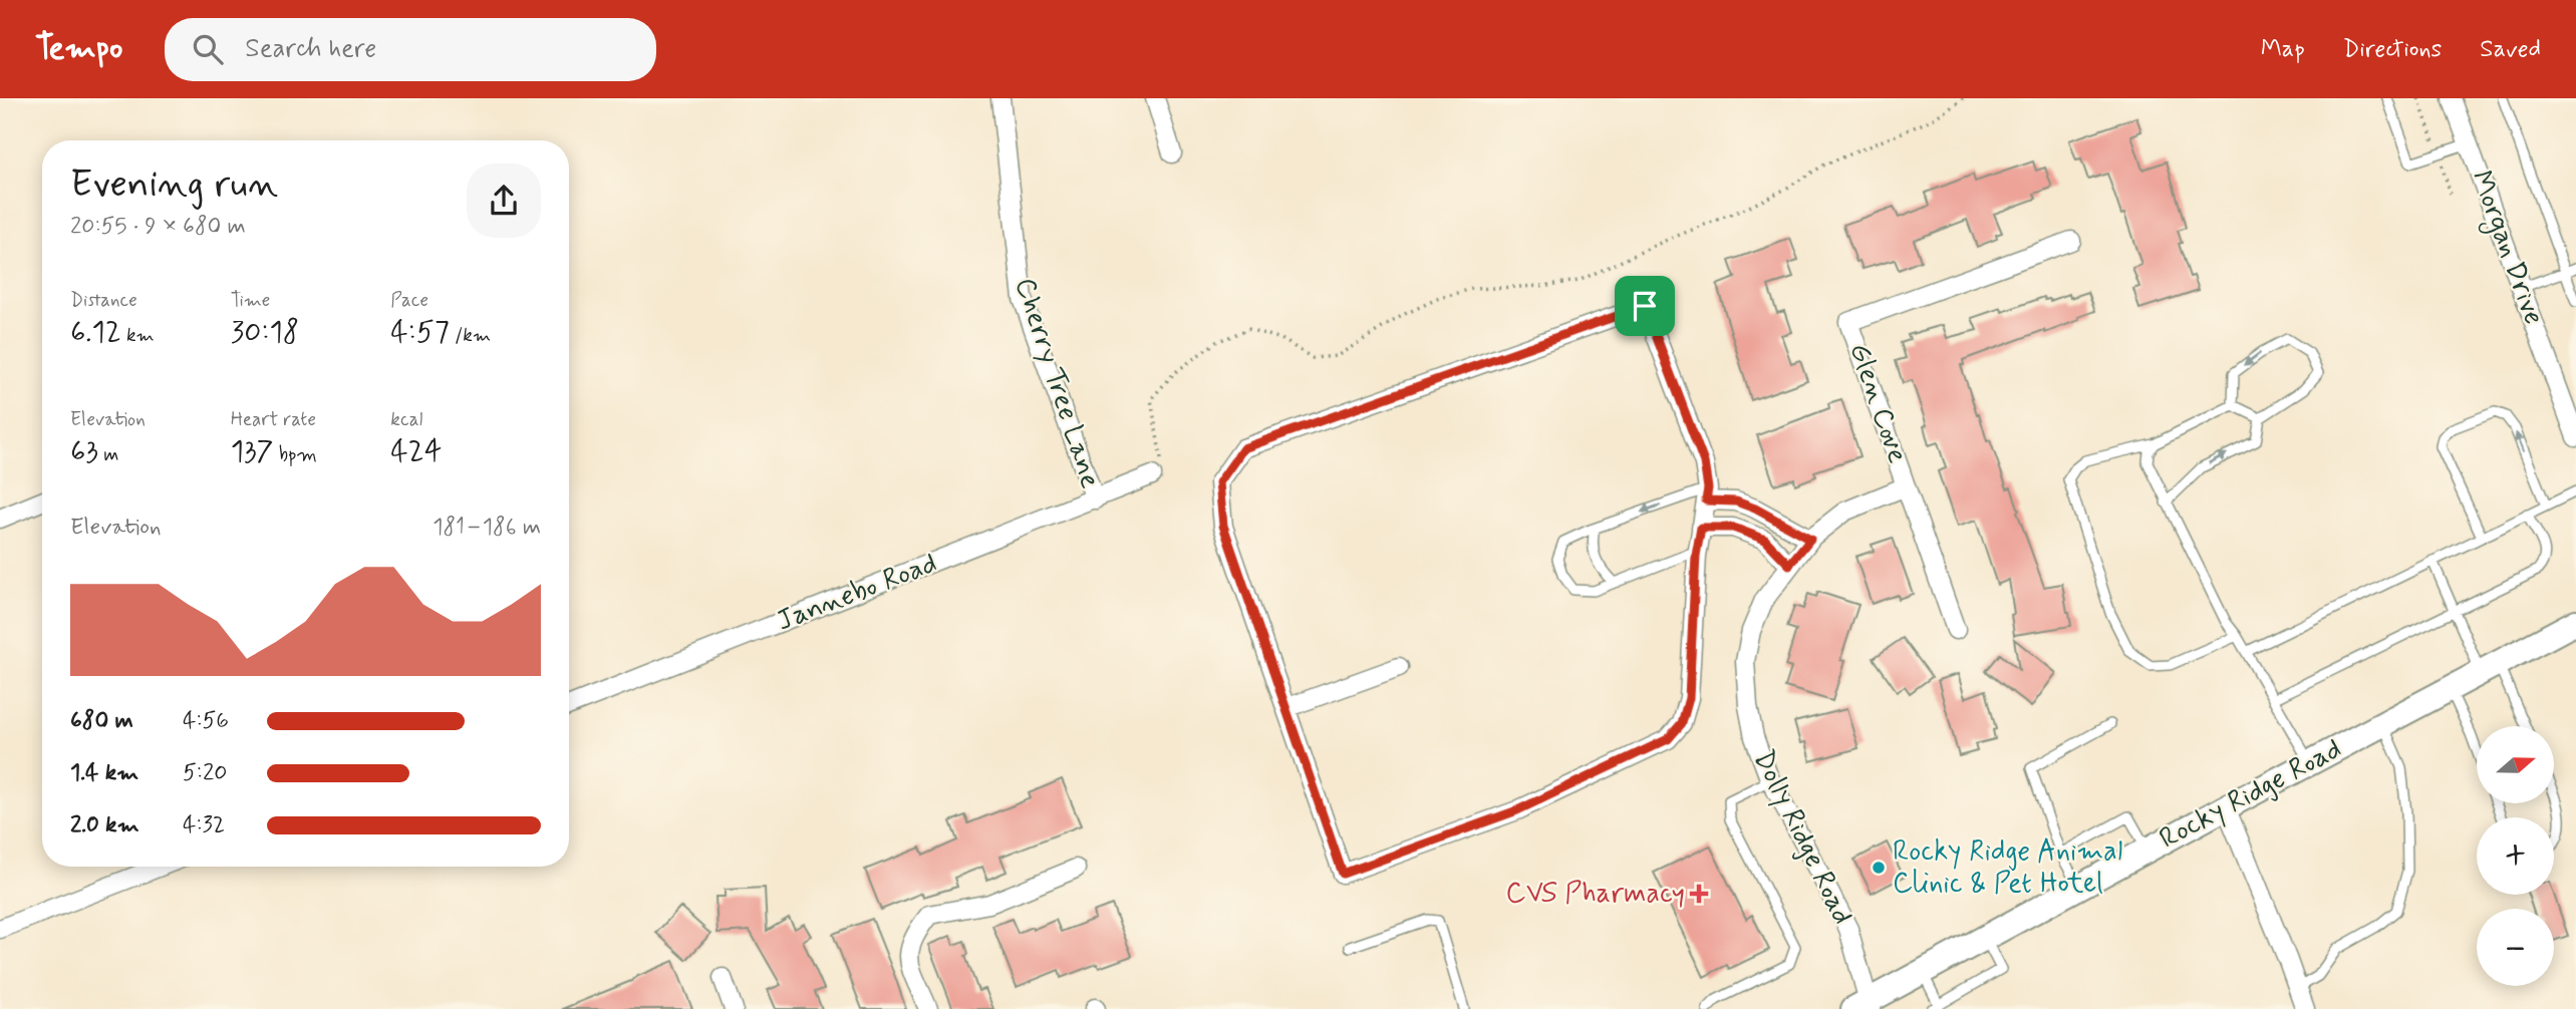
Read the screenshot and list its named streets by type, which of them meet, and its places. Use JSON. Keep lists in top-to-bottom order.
{
  "streets": {
    "main road": ["Rocky Ridge Road"],
    "street": [
      "Morgan Drive",
      "Cherry Tree Lane",
      "Glen Cove",
      "Jannebo Road",
      "Dolly Ridge Road"
    ]
  },
  "crossings": [
    ["Cherry Tree Lane", "Jannebo Road"],
    ["Glen Cove", "Dolly Ridge Road"],
    ["Rocky Ridge Road", "Dolly Ridge Road"]
  ],
  "places": {
    "other": ["Rocky Ridge Animal Clinic & Pet Hotel"],
    "health": ["CVS Pharmacy"]
  },
  "north": "right",
  "page": {
    "header": "Tempo",
    "search": "Search here",
    "nav": ["Map", "Directions", "Saved"],
    "heading": ["Evening run", "20:55 · 9 × 680 m"],
    "stats": [
      ["Distance", "6.12 km"],
      ["Time", "30:18"],
      ["Pace", "4:57 /km"],
      ["Elevation", "63 m"],
      ["Heart rate", "137 bpm"],
      ["kcal", "424"]
    ],
    "chart": ["Elevation", "181–186 m"],
    "list": [
      {
        "name": "680 m",
        "note": "4:56"
      },
      {
        "name": "1.4 km",
        "note": "5:20"
      },
      {
        "name": "2.0 km",
        "note": "4:32"
      }
    ],
    "map_buttons": ["+", "−"]
  }
}
